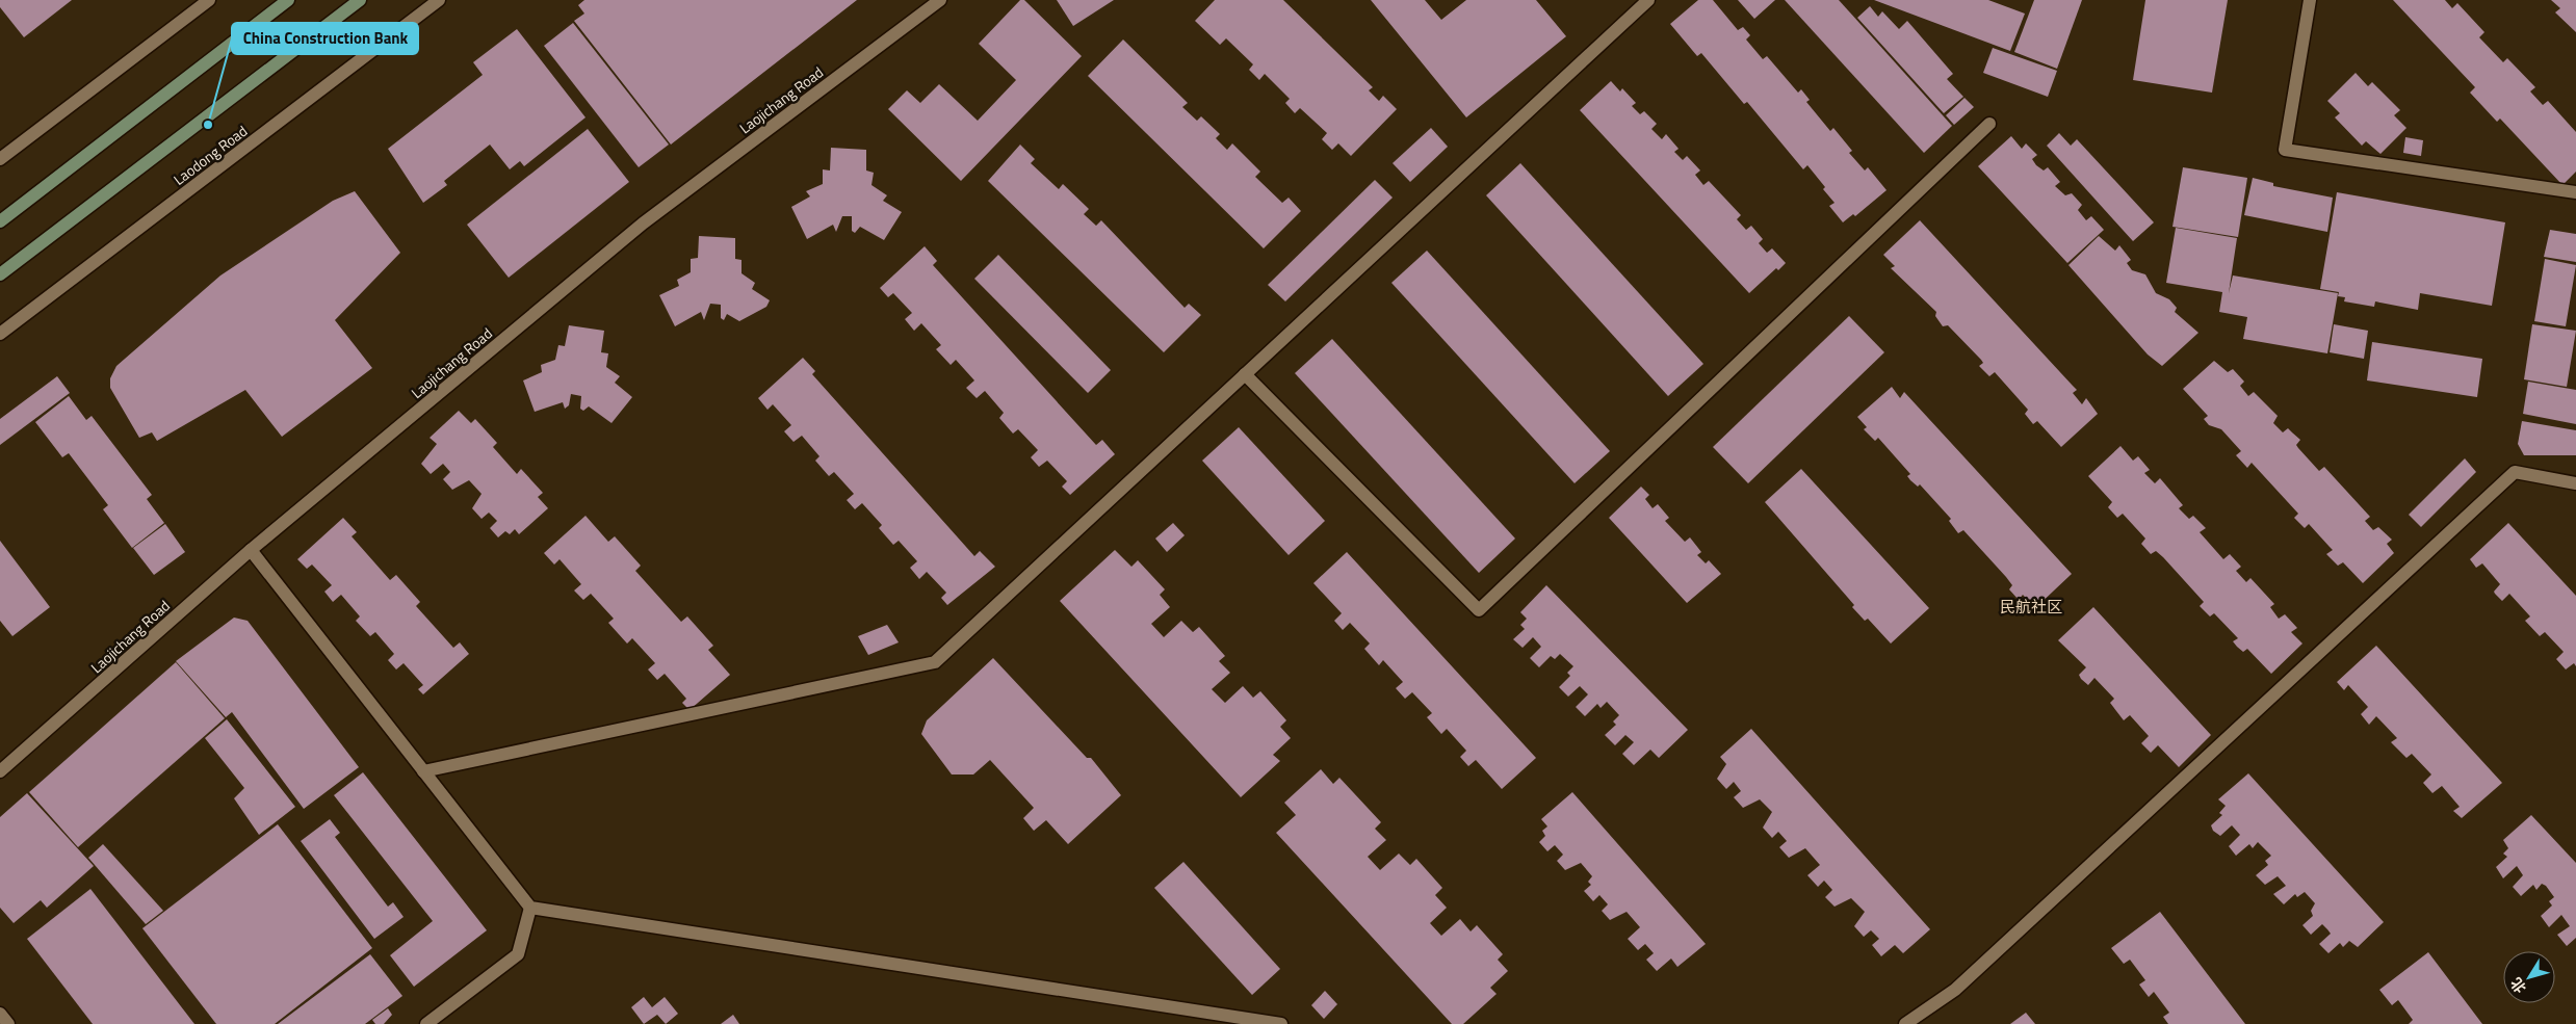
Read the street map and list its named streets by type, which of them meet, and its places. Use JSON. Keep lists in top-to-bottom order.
{
  "streets": {
    "street": ["Laojichang Road", "Laodong Road"]
  },
  "districts": ["民航社区"],
  "places": ["China Construction Bank"],
  "north": "bottom left"
}
